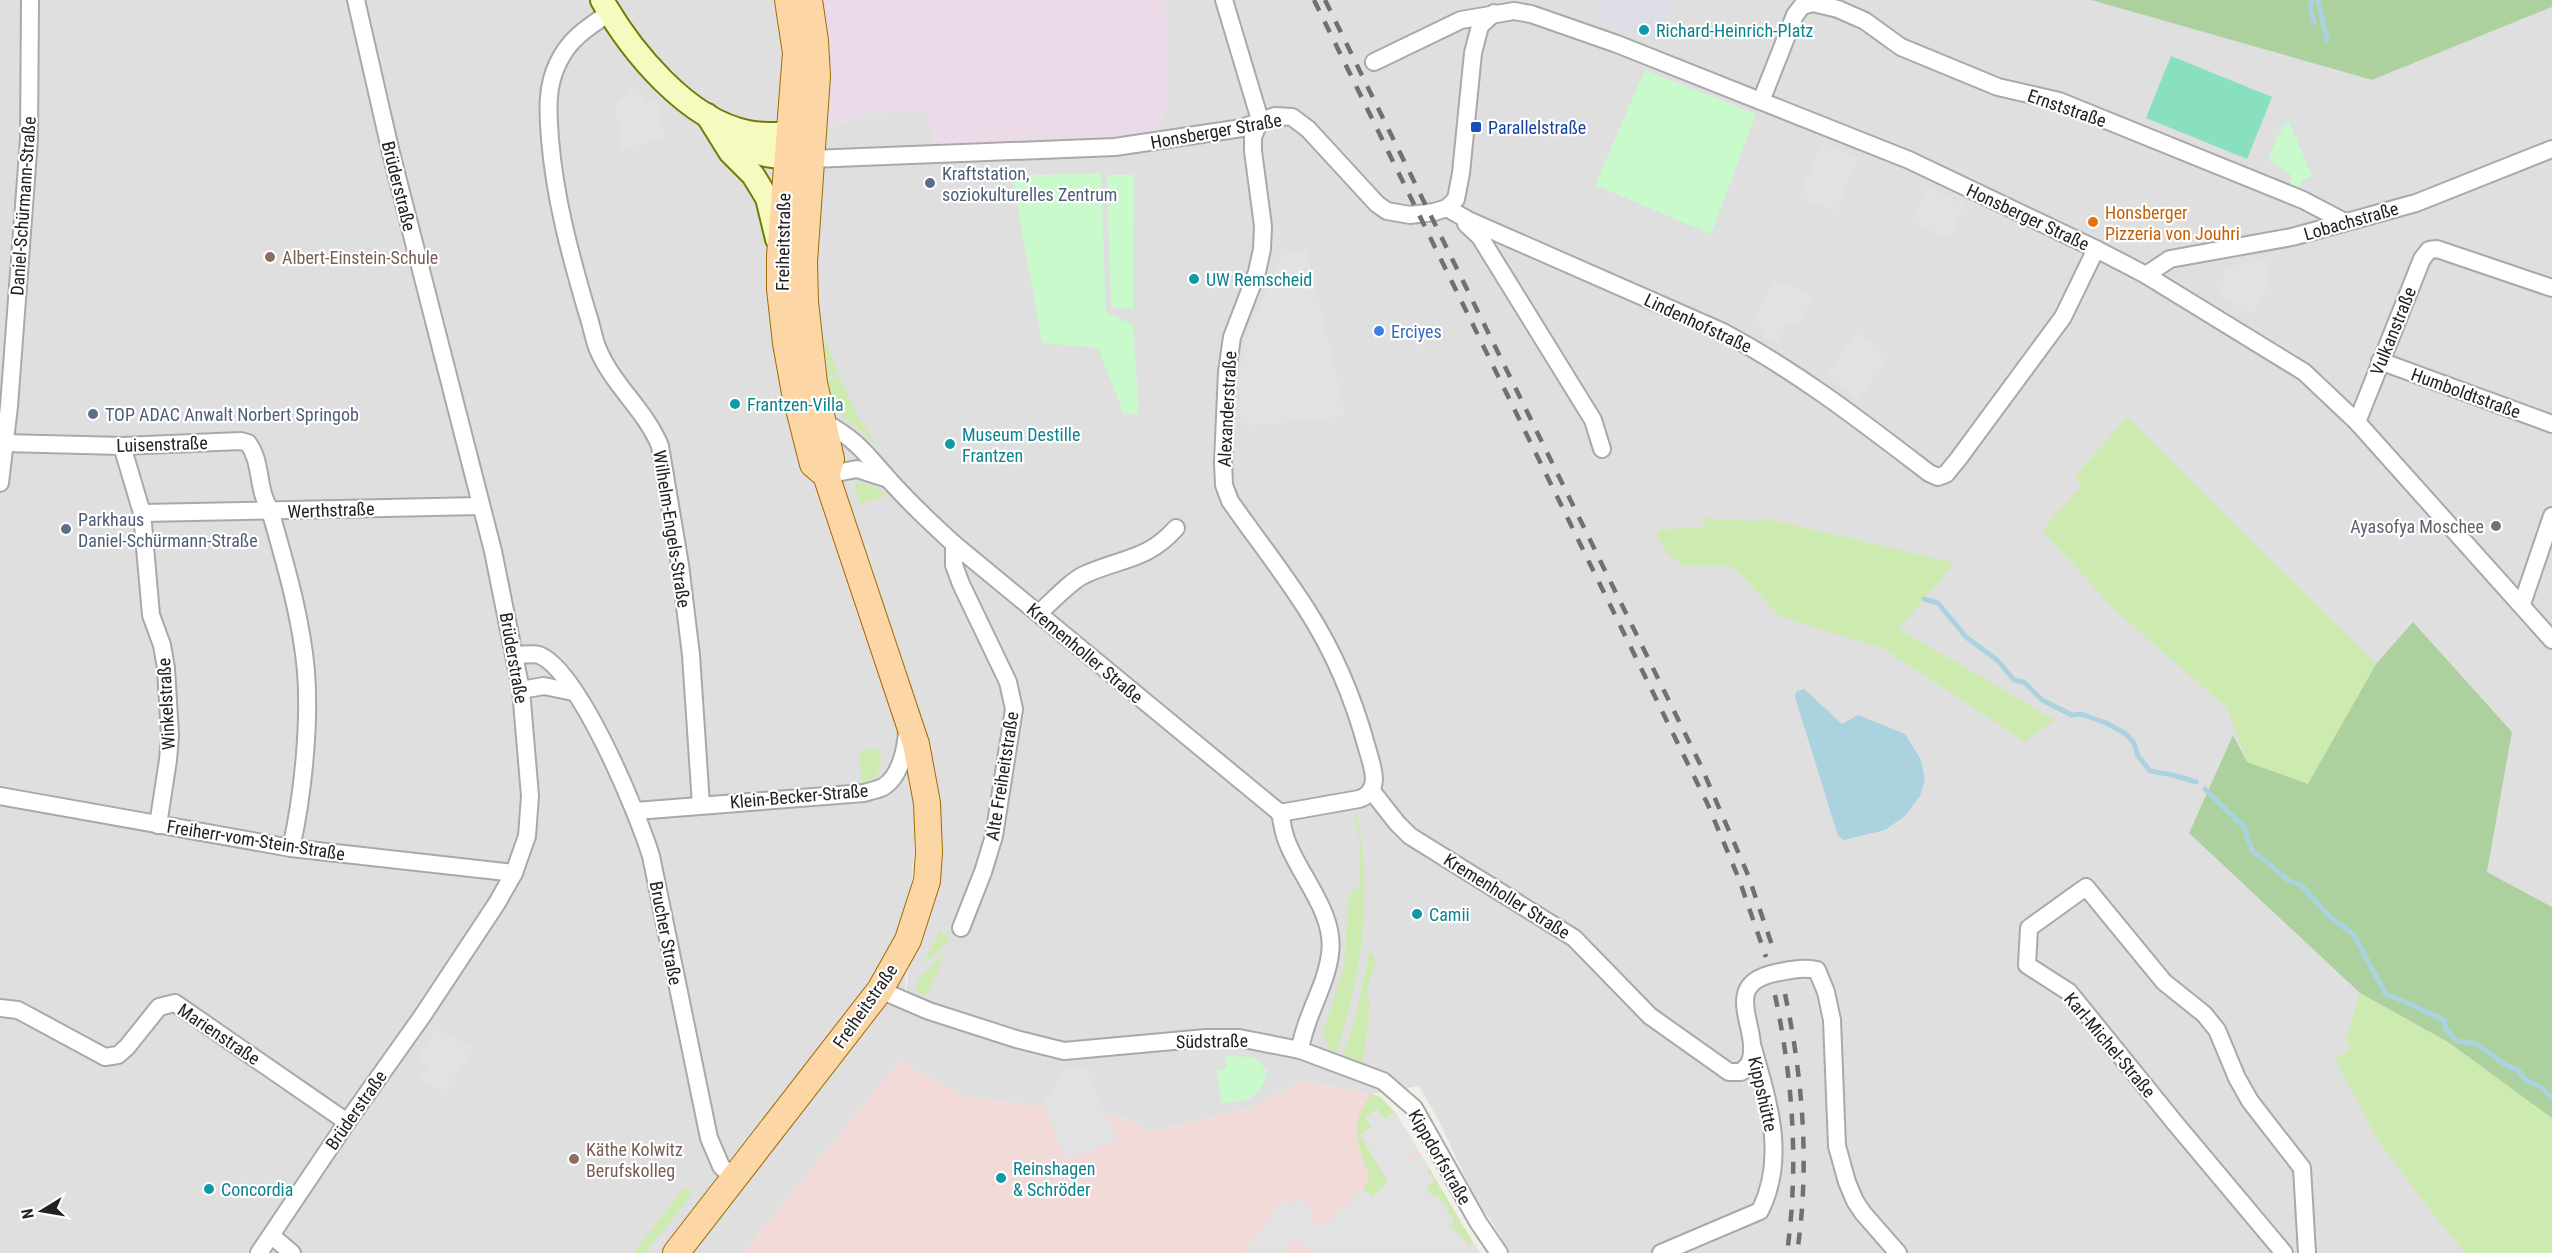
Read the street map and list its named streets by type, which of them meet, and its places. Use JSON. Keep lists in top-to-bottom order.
{
  "streets": {
    "main road": ["Freiheitstraße"],
    "street": [
      "Ernststraße",
      "Honsberger Straße",
      "Brüderstraße",
      "Daniel-Schürmann-Straße",
      "Lobachstraße",
      "Lindenhofstraße",
      "Vulkanstraße",
      "Humboldtstraße",
      "Alexanderstraße",
      "Luisenstraße",
      "Werthstraße",
      "Wilhelm-Engels-Straße",
      "Kremenholler Straße",
      "Winkelstraße",
      "Alte Freiheitstraße",
      "Klein-Becker-Straße",
      "Freiherr-vom-Stein-Straße",
      "Brucher Straße",
      "Marienstraße",
      "Südstraße",
      "Karl-Michel-Straße",
      "Kippshütte",
      "Kippdorfstraße"
    ]
  },
  "crossings": [
    ["Ernststraße", "Honsberger Straße"],
    ["Ernststraße", "Lobachstraße"],
    ["Honsberger Straße", "Lobachstraße"],
    ["Honsberger Straße", "Freiheitstraße"],
    ["Honsberger Straße", "Lindenhofstraße"],
    ["Honsberger Straße", "Vulkanstraße"],
    ["Honsberger Straße", "Alexanderstraße"],
    ["Brüderstraße", "Werthstraße"],
    ["Brüderstraße", "Freiherr-vom-Stein-Straße"],
    ["Brüderstraße", "Brucher Straße"],
    ["Brüderstraße", "Marienstraße"],
    ["Daniel-Schürmann-Straße", "Luisenstraße"],
    ["Freiheitstraße", "Klein-Becker-Straße"],
    ["Freiheitstraße", "Brucher Straße"],
    ["Freiheitstraße", "Südstraße"],
    ["Vulkanstraße", "Humboldtstraße"],
    ["Alexanderstraße", "Kremenholler Straße"],
    ["Luisenstraße", "Werthstraße"],
    ["Werthstraße", "Winkelstraße"],
    ["Wilhelm-Engels-Straße", "Klein-Becker-Straße"],
    ["Kremenholler Straße", "Alte Freiheitstraße"],
    ["Kremenholler Straße", "Kippshütte"],
    ["Winkelstraße", "Freiherr-vom-Stein-Straße"],
    ["Klein-Becker-Straße", "Brucher Straße"],
    ["Südstraße", "Kippdorfstraße"]
  ],
  "places": {
    "other": [
      "Richard-Heinrich-Platz",
      "Kraftstation, soziokulturelles Zentrum",
      "Honsberger Pizzeria von Jouhri",
      "Albert-Einstein-Schule",
      "UW Remscheid",
      "Erciyes",
      "Frantzen-Villa",
      "TOP ADAC Anwalt Norbert Springob",
      "Museum Destille Frantzen",
      "Ayasofya Moschee",
      "Parkhaus Daniel-Schürmann-Straße",
      "Camii",
      "Käthe Kolwitz Berufskolleg",
      "Reinshagen & Schröder",
      "Concordia"
    ],
    "transit": ["Parallelstraße"]
  },
  "north": "left"
}
